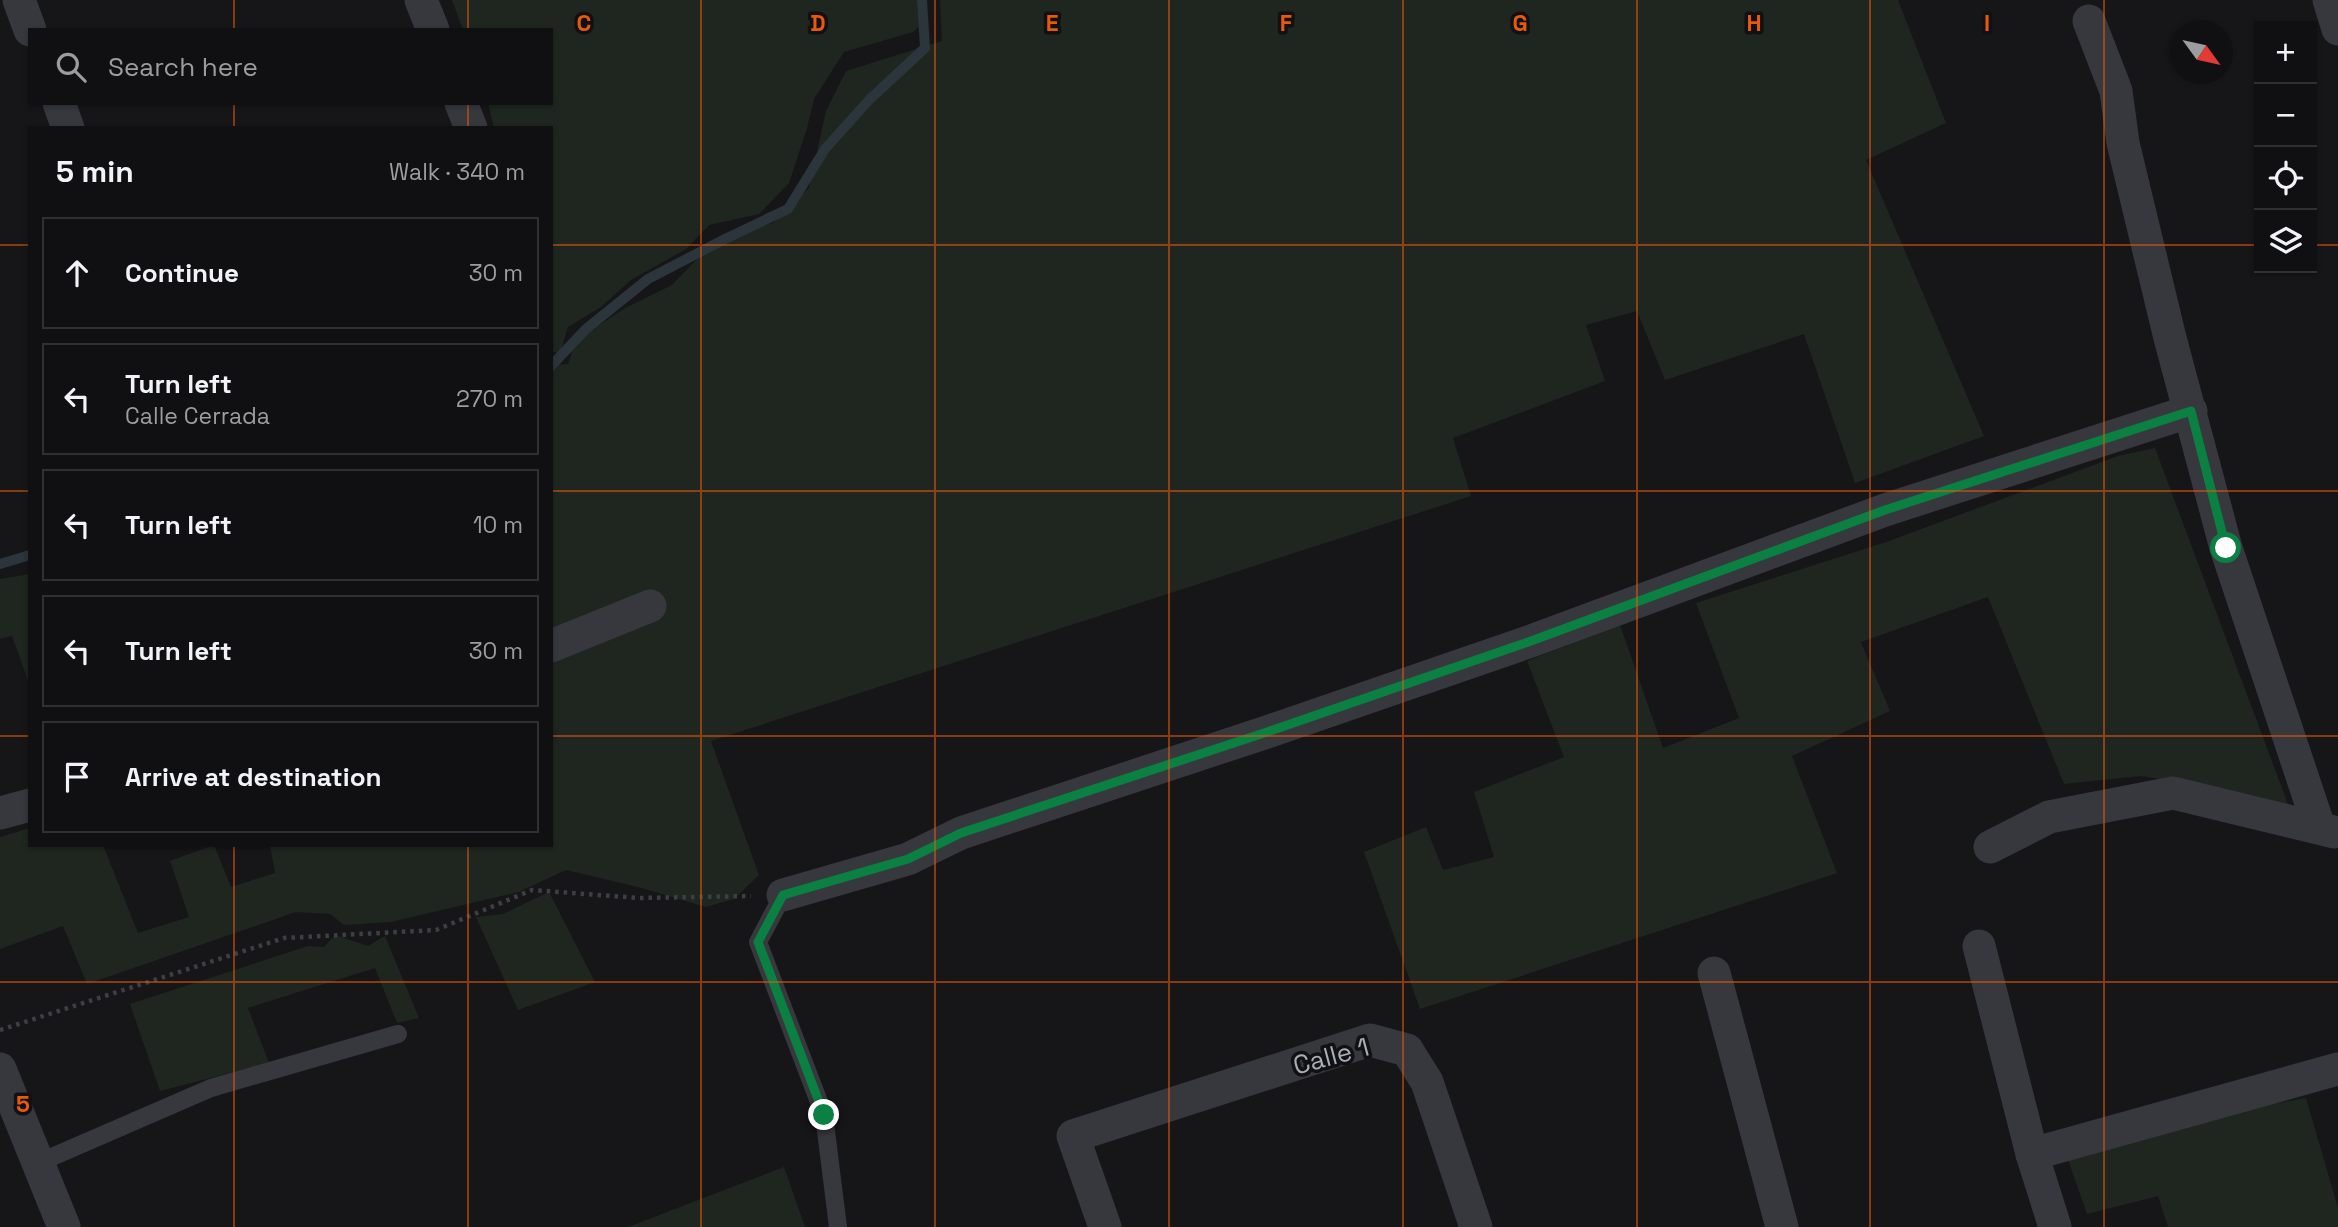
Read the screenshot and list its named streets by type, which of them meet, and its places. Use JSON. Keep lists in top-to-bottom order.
{
  "streets": {
    "street": ["Calle 1"]
  },
  "north": "bottom right",
  "page": {
    "map_buttons": ["+", "−"],
    "search": "Search here",
    "heading": ["5 min", "Walk · 340 m"],
    "list": [
      ["Continue", "30 m"],
      ["Turn left", "Calle Cerrada", "270 m"],
      ["Turn left", "10 m"],
      ["Turn left", "30 m"],
      "Arrive at destination"
    ]
  },
  "grid": {
    "columns": [
      "C",
      "D",
      "E",
      "F",
      "G",
      "H",
      "I"
    ],
    "rows": ["5"]
  }
}
